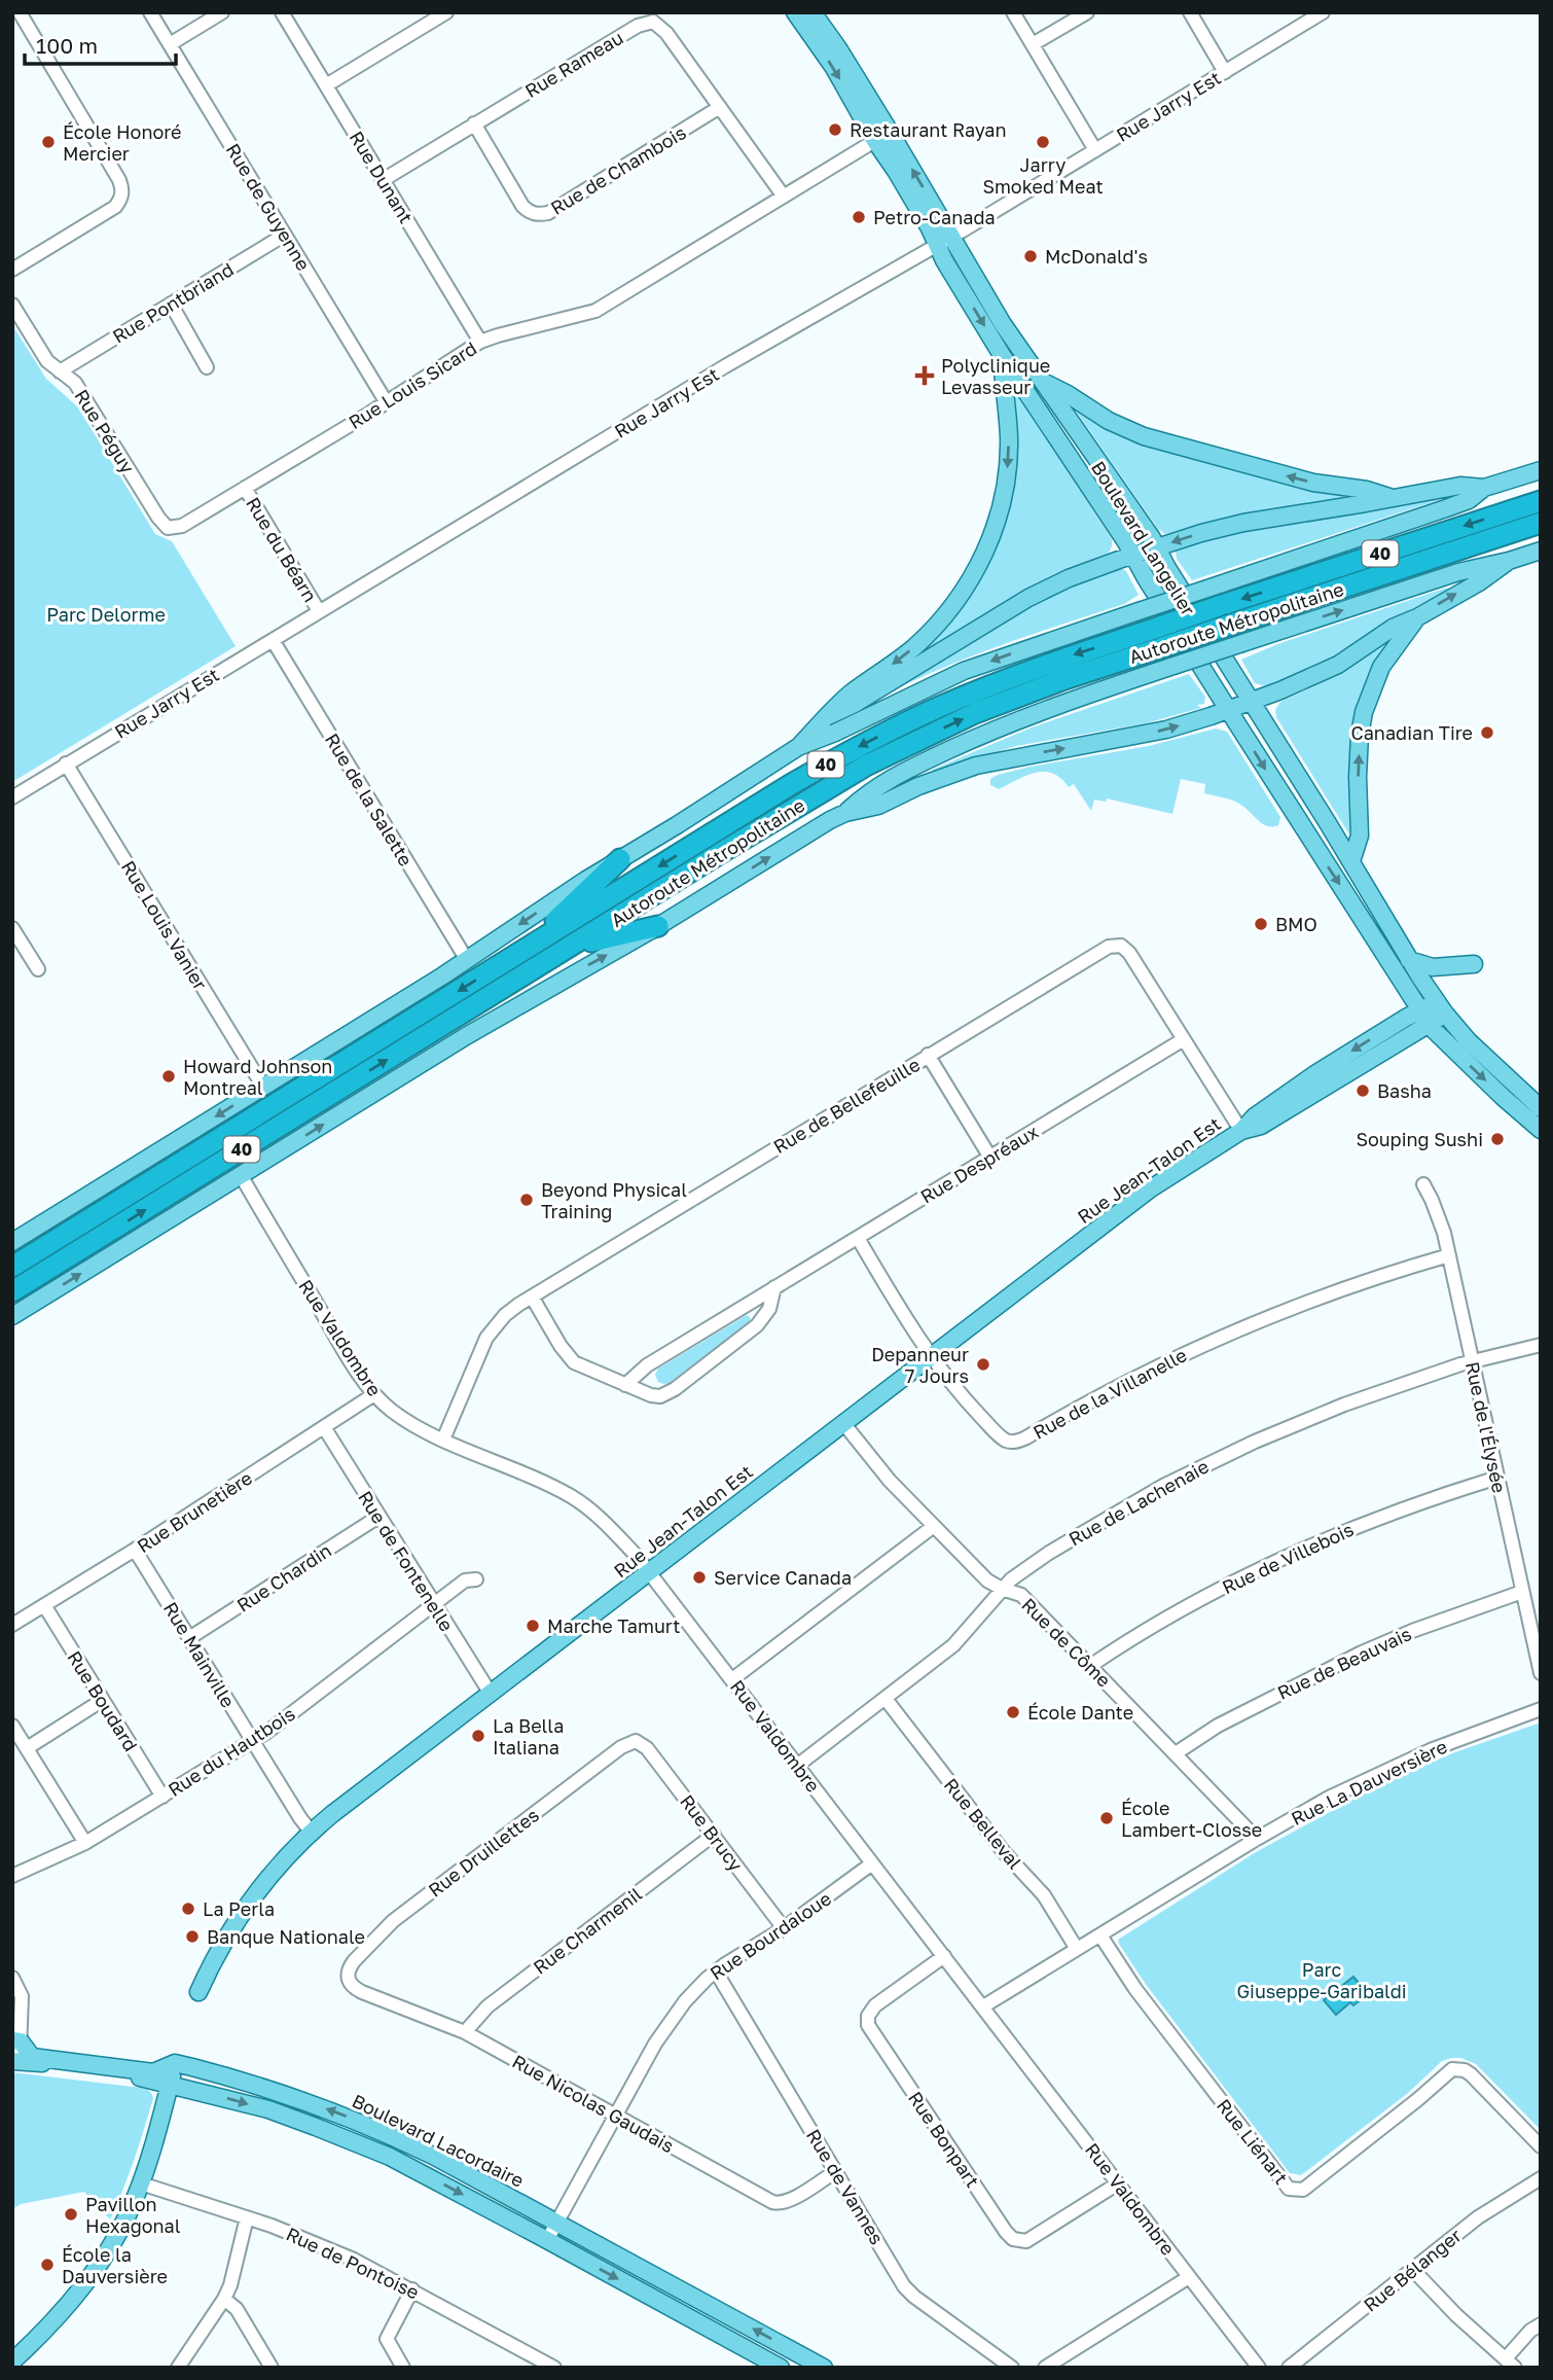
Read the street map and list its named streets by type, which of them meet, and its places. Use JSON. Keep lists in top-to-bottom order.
{
  "streets": {
    "highway": ["40", "Autoroute Métropolitaine"],
    "main road": ["Boulevard Langelier", "Rue Jean-Talon Est", "Boulevard Lacordaire"],
    "street": [
      "Rue Rameau",
      "Rue Jarry Est",
      "Rue de Chambois",
      "Rue Dunant",
      "Rue de Guyenne",
      "Rue Pontbriand",
      "Rue Louis Sicard",
      "Rue Péguy",
      "Rue du Béarn",
      "Rue de la Salette",
      "Rue Louis Vanier",
      "Rue de Bellefeuille",
      "Rue Despréaux",
      "Rue Valdombre",
      "Rue de la Villanelle",
      "Rue de l'Élysée",
      "Rue de Lachenaie",
      "Rue Brunetière",
      "Rue de Villebois",
      "Rue de Fontenelle",
      "Rue Chardin",
      "Rue de Côme",
      "Rue Mainville",
      "Rue de Beauvais",
      "Rue Boudard",
      "Rue du Hautbois",
      "Rue La Dauversière",
      "Rue Belleval",
      "Rue Brucy",
      "Rue Druillettes",
      "Rue Charmenil",
      "Rue Bourdaloue",
      "Rue Nicolas Gaudais",
      "Rue Bonpart",
      "Rue Liénart",
      "Rue de Vannes",
      "Rue de Pontoise",
      "Rue Bélanger"
    ]
  },
  "crossings": [
    ["Rue Rameau", "Rue de Chambois"],
    ["Rue Rameau", "Rue Dunant"],
    ["Rue Rameau", "Rue Louis Sicard"],
    ["Rue Jarry Est", "Boulevard Langelier"],
    ["Rue Jarry Est", "Rue du Béarn"],
    ["Rue Jarry Est", "Rue de la Salette"],
    ["Rue Jarry Est", "Rue Louis Vanier"],
    ["Rue Dunant", "Rue Louis Sicard"],
    ["Rue de Guyenne", "Rue Pontbriand"],
    ["Rue de Guyenne", "Rue Louis Sicard"],
    ["Rue Pontbriand", "Rue Péguy"],
    ["Rue Louis Sicard", "Rue Péguy"],
    ["Rue Louis Sicard", "Boulevard Langelier"],
    ["Rue Louis Sicard", "Rue du Béarn"],
    ["Boulevard Langelier", "Rue Jean-Talon Est"],
    ["Rue de Bellefeuille", "Rue Despréaux"],
    ["Rue de Bellefeuille", "Rue Jean-Talon Est"],
    ["Rue de Bellefeuille", "Rue Valdombre"],
    ["Rue Despréaux", "Rue de la Villanelle"],
    ["Rue Jean-Talon Est", "Rue Valdombre"],
    ["Rue Jean-Talon Est", "Rue de la Villanelle"],
    ["Rue Jean-Talon Est", "Rue de Fontenelle"],
    ["Rue Jean-Talon Est", "Rue de Côme"],
    ["Rue Jean-Talon Est", "Rue Mainville"],
    ["Rue Valdombre", "Rue de Lachenaie"],
    ["Rue Valdombre", "Rue Brunetière"],
    ["Rue Valdombre", "Rue La Dauversière"],
    ["Rue Valdombre", "Rue Bourdaloue"],
    ["Rue Valdombre", "Rue Bonpart"],
    ["Rue de la Villanelle", "Rue de l'Élysée"],
    ["Rue de l'Élysée", "Rue de Lachenaie"],
    ["Rue de l'Élysée", "Rue de Villebois"],
    ["Rue de l'Élysée", "Rue de Beauvais"],
    ["Rue de Lachenaie", "Rue de Côme"],
    ["Rue de Lachenaie", "Rue Belleval"],
    ["Rue Brunetière", "Rue de Fontenelle"],
    ["Rue Brunetière", "Rue Mainville"],
    ["Rue Brunetière", "Rue Boudard"],
    ["Rue de Villebois", "Rue de Côme"],
    ["Rue de Fontenelle", "Rue Chardin"],
    ["Rue de Fontenelle", "Rue du Hautbois"],
    ["Rue Chardin", "Rue Mainville"],
    ["Rue de Côme", "Rue de Beauvais"],
    ["Rue de Côme", "Rue La Dauversière"],
    ["Rue Mainville", "Rue du Hautbois"],
    ["Rue Boudard", "Rue du Hautbois"],
    ["Rue La Dauversière", "Rue Belleval"],
    ["Rue La Dauversière", "Rue Liénart"],
    ["Rue Brucy", "Rue Druillettes"],
    ["Rue Brucy", "Rue Charmenil"],
    ["Rue Brucy", "Rue Bourdaloue"],
    ["Rue Druillettes", "Rue Nicolas Gaudais"],
    ["Rue Charmenil", "Rue Nicolas Gaudais"],
    ["Rue Bourdaloue", "Rue Nicolas Gaudais"],
    ["Rue Bourdaloue", "Boulevard Lacordaire"],
    ["Rue Bourdaloue", "Rue de Vannes"],
    ["Rue Nicolas Gaudais", "Rue de Vannes"]
  ],
  "parks": ["Parc Delorme", "Parc Giuseppe-Garibaldi"],
  "places": {
    "other": [
      "Restaurant Rayan",
      "École Honoré Mercier",
      "Jarry Smoked Meat",
      "Petro-Canada",
      "McDonald's",
      "Canadian Tire",
      "BMO",
      "Howard Johnson Montreal",
      "Basha",
      "Souping Sushi",
      "Beyond Physical Training",
      "Depanneur 7 Jours",
      "Service Canada",
      "Marche Tamurt",
      "École Dante",
      "La Bella Italiana",
      "École Lambert-Closse",
      "La Perla",
      "Banque Nationale",
      "Pavillon Hexagonal",
      "École la Dauversière"
    ],
    "health": ["Polyclinique Levasseur"]
  },
  "scale_bar": "100 m"
}
